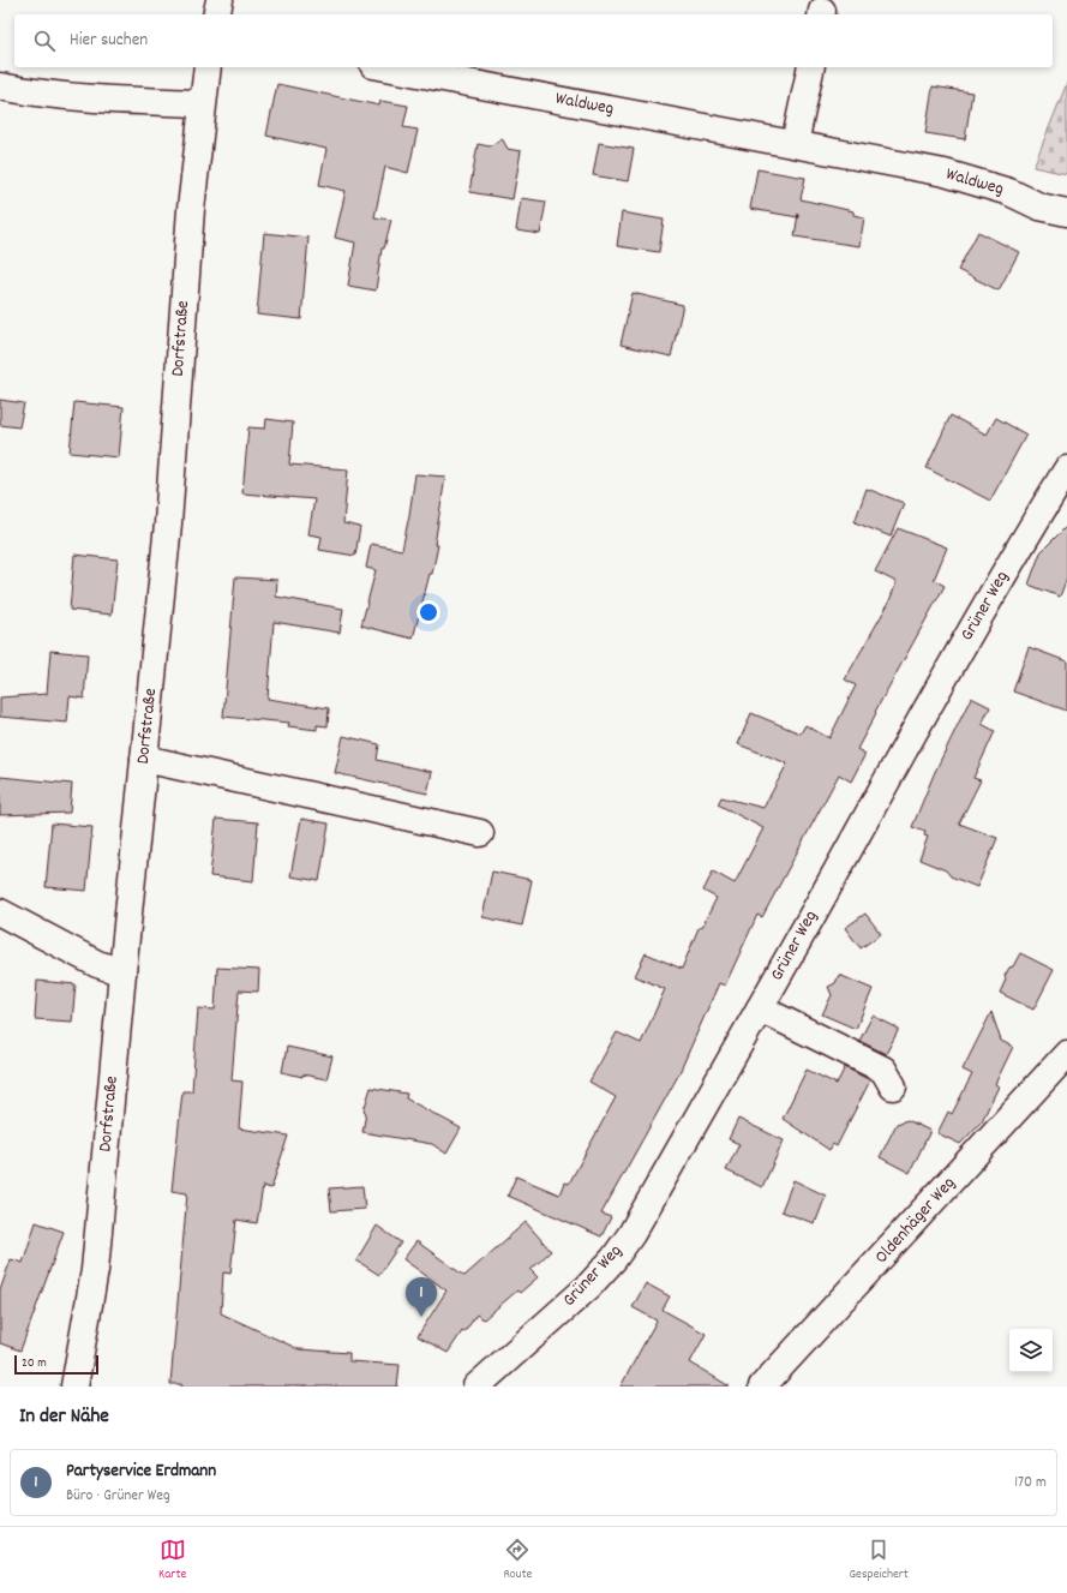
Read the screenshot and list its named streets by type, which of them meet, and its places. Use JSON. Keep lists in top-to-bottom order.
{
  "streets": {
    "street": [
      "Waldweg",
      "Dorfstraße",
      "Grüner Weg",
      "Oldenhäger Weg"
    ]
  },
  "scale_bar": "20 m",
  "page": {
    "search": "Hier suchen",
    "pins": "1",
    "scale": "20 m",
    "heading": "In der Nähe",
    "list": [
      {
        "mark": "1",
        "name": "Partyservice Erdmann",
        "note": "Büro · Grüner Weg",
        "value": "170 m"
      }
    ],
    "nav": ["Karte", "Route", "Gespeichert"]
  }
}
